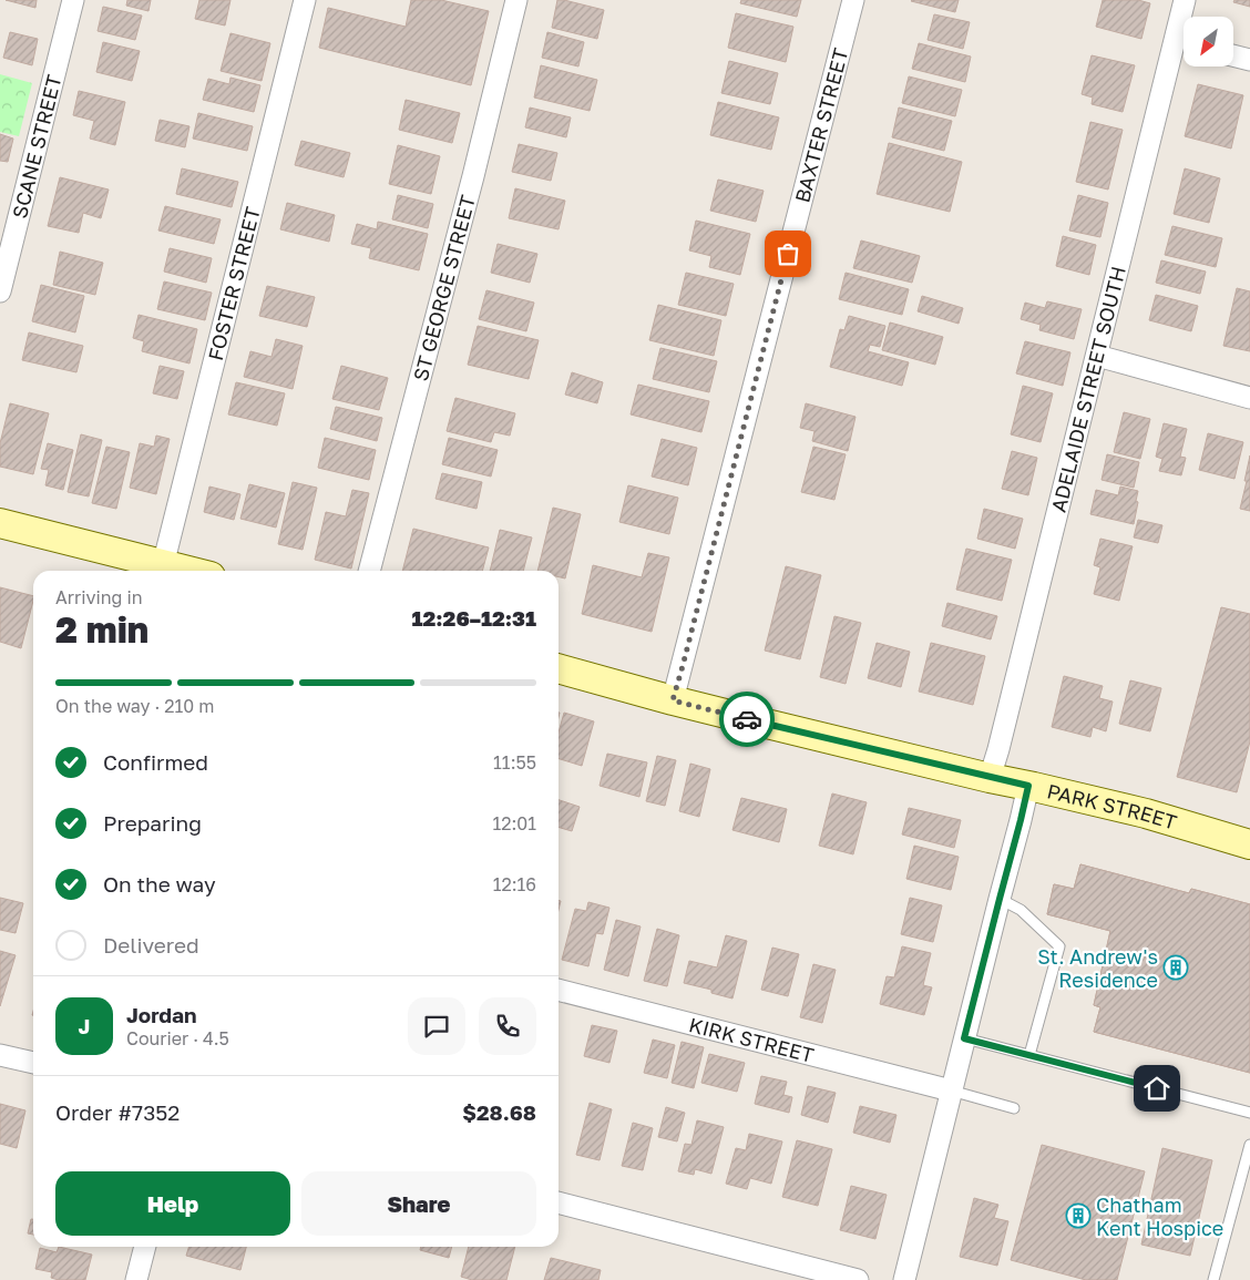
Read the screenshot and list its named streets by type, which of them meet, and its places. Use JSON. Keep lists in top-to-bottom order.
{
  "streets": {
    "street": [
      "BAXTER STREET",
      "SCANE STREET",
      "FOSTER STREET",
      "ST GEORGE STREET",
      "ADELAIDE STREET SOUTH",
      "PARK STREET",
      "KIRK STREET"
    ]
  },
  "crossings": [
    ["BAXTER STREET", "PARK STREET"],
    ["ADELAIDE STREET SOUTH", "PARK STREET"]
  ],
  "places": {
    "building": ["St. Andrew's Residence", "Chatham Kent Hospice"]
  },
  "north": "bottom left",
  "page": {
    "heading": ["2 min", "Arriving in", "12:26–12:31"],
    "panel": [
      "Jordan",
      "Courier · 4.5",
      "Order #7352",
      "$28.68"
    ],
    "bar": "On the way · 210 m",
    "list": [
      ["Confirmed", "11:55"],
      ["Preparing", "12:01"],
      ["On the way", "12:16"],
      "Delivered"
    ],
    "round": "J",
    "buttons": ["Help", "Share"]
  }
}
